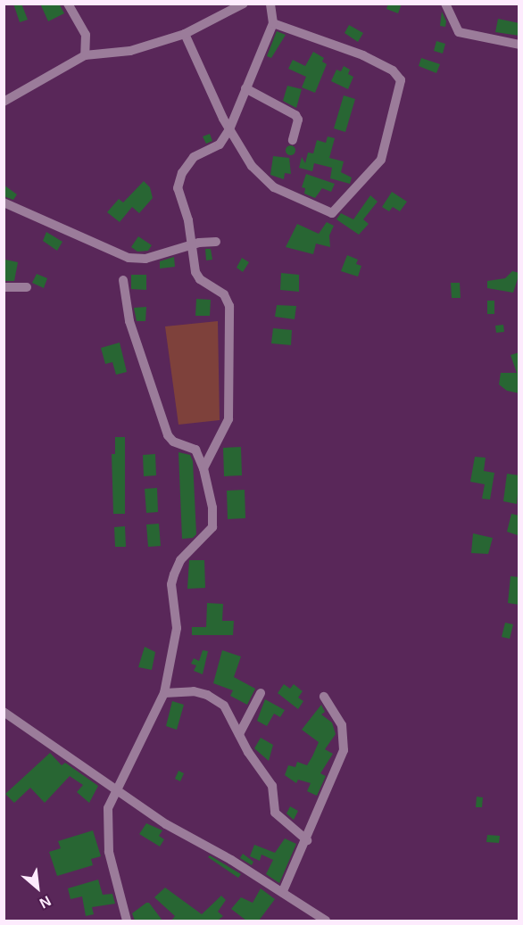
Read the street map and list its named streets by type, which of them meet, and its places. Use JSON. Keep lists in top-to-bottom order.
{
  "north": "bottom right"
}
